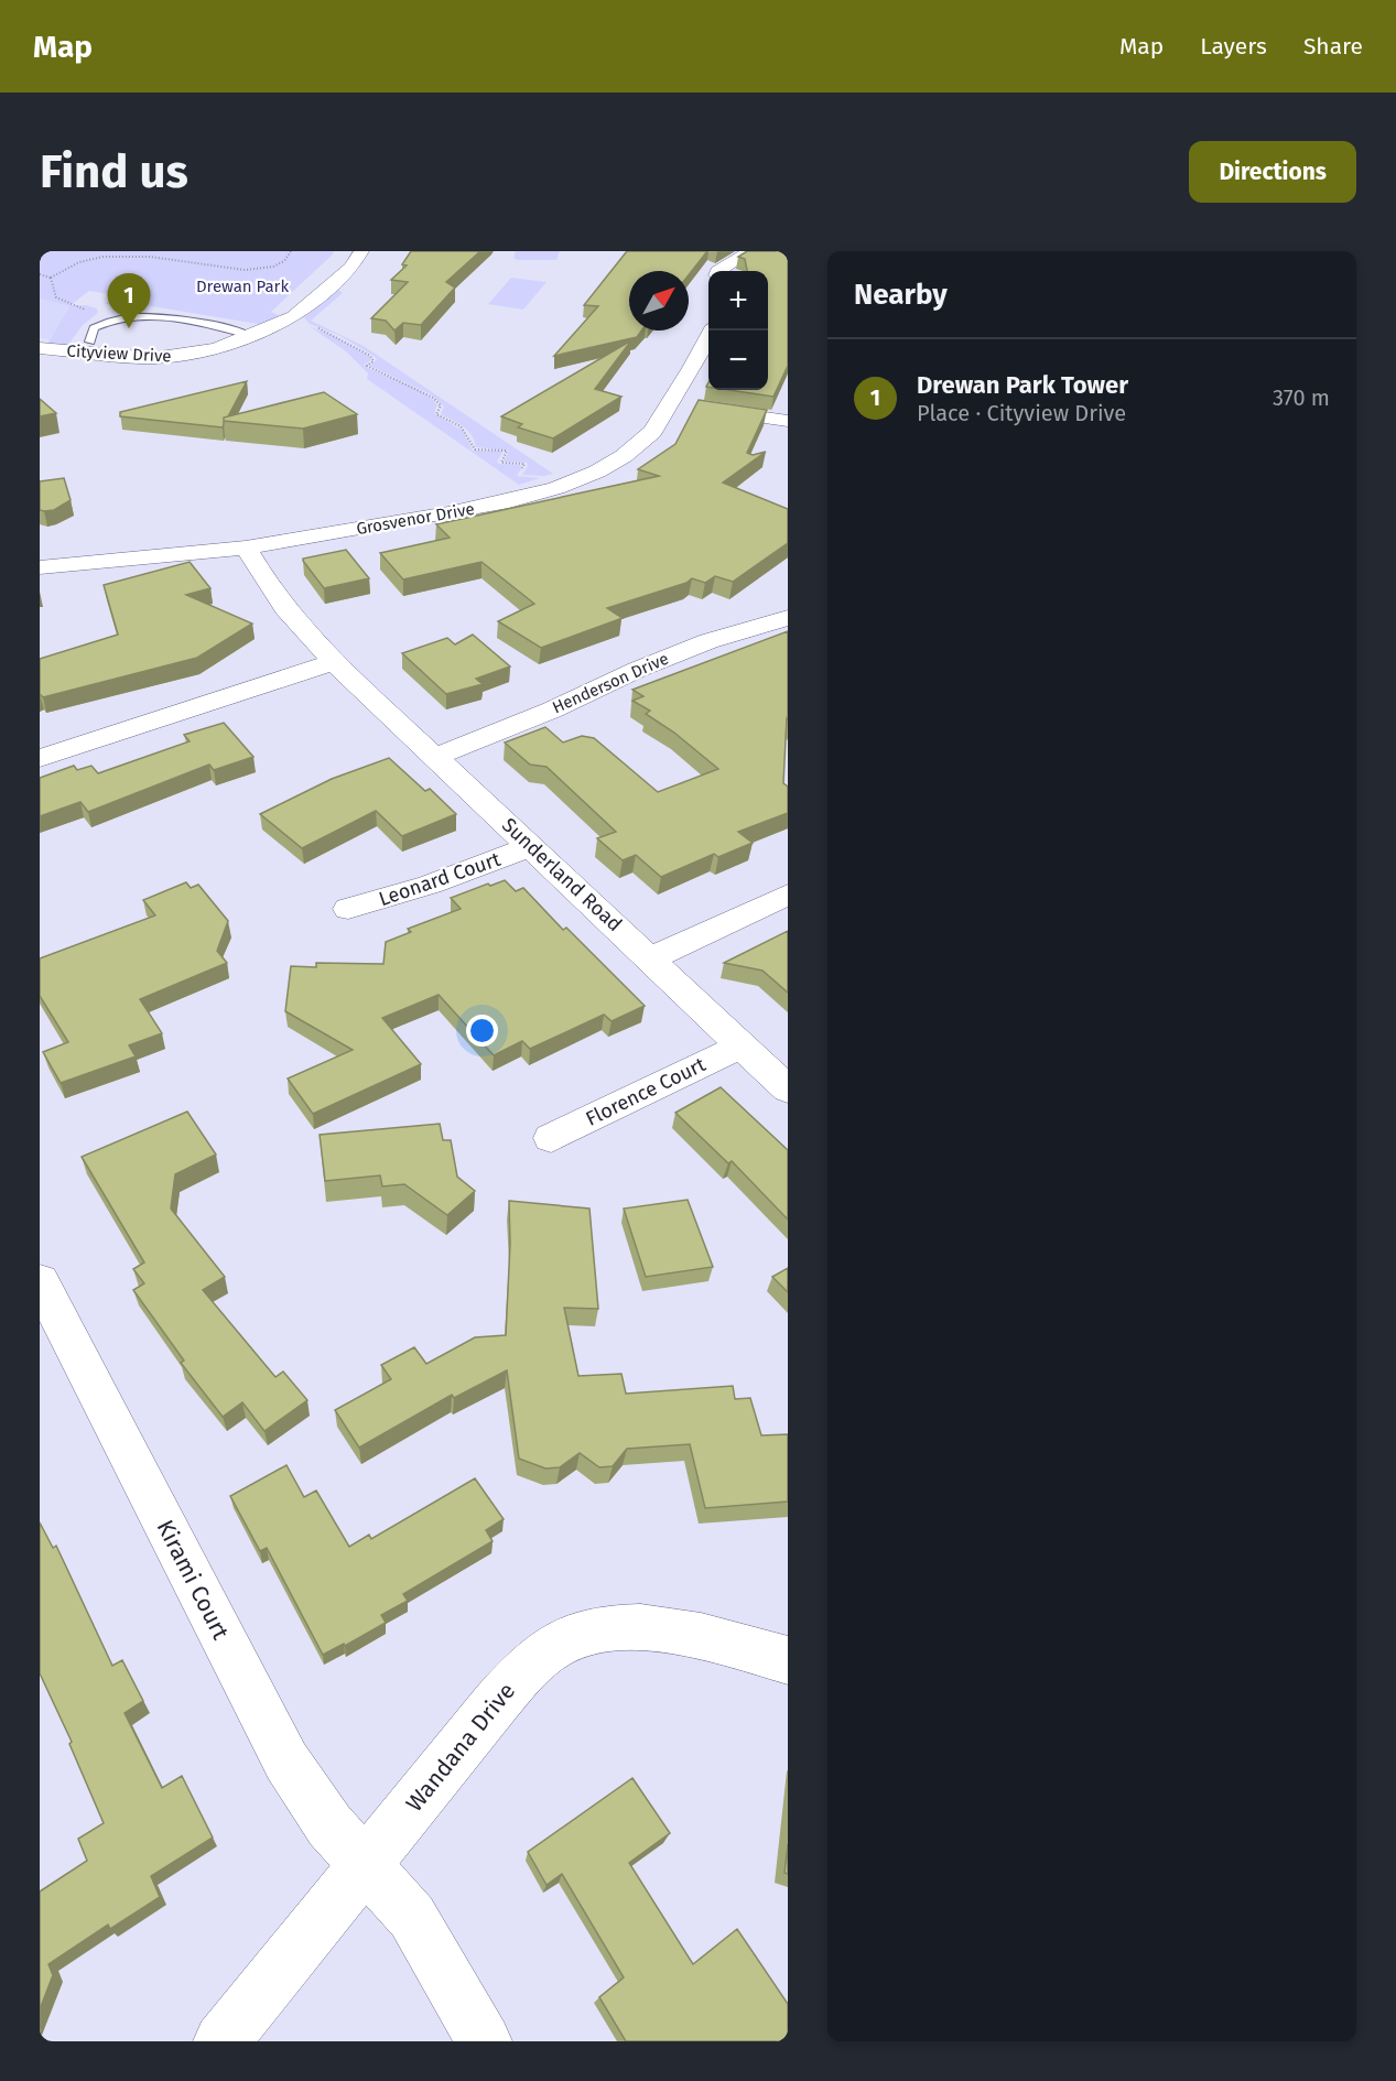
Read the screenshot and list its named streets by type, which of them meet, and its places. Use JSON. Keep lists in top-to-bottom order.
{
  "streets": {
    "street": [
      "Cityview Drive",
      "Grosvenor Drive",
      "Henderson Drive",
      "Sunderland Road",
      "Leonard Court",
      "Florence Court",
      "Kirami Court",
      "Wandana Drive"
    ]
  },
  "crossings": [
    ["Grosvenor Drive", "Sunderland Road"],
    ["Henderson Drive", "Sunderland Road"],
    ["Sunderland Road", "Leonard Court"],
    ["Sunderland Road", "Florence Court"],
    ["Kirami Court", "Wandana Drive"]
  ],
  "parks": ["Drewan Park"],
  "north": "top right",
  "page": {
    "header": "Map",
    "nav": ["Map", "Layers", "Share"],
    "buttons": "Directions",
    "title": "Find us",
    "heading": "Nearby",
    "map_buttons": ["+", "−"],
    "pins": "1",
    "list": [
      {
        "mark": "1",
        "name": "Drewan Park Tower",
        "note": "Place · Cityview Drive",
        "value": "370 m"
      }
    ]
  }
}
